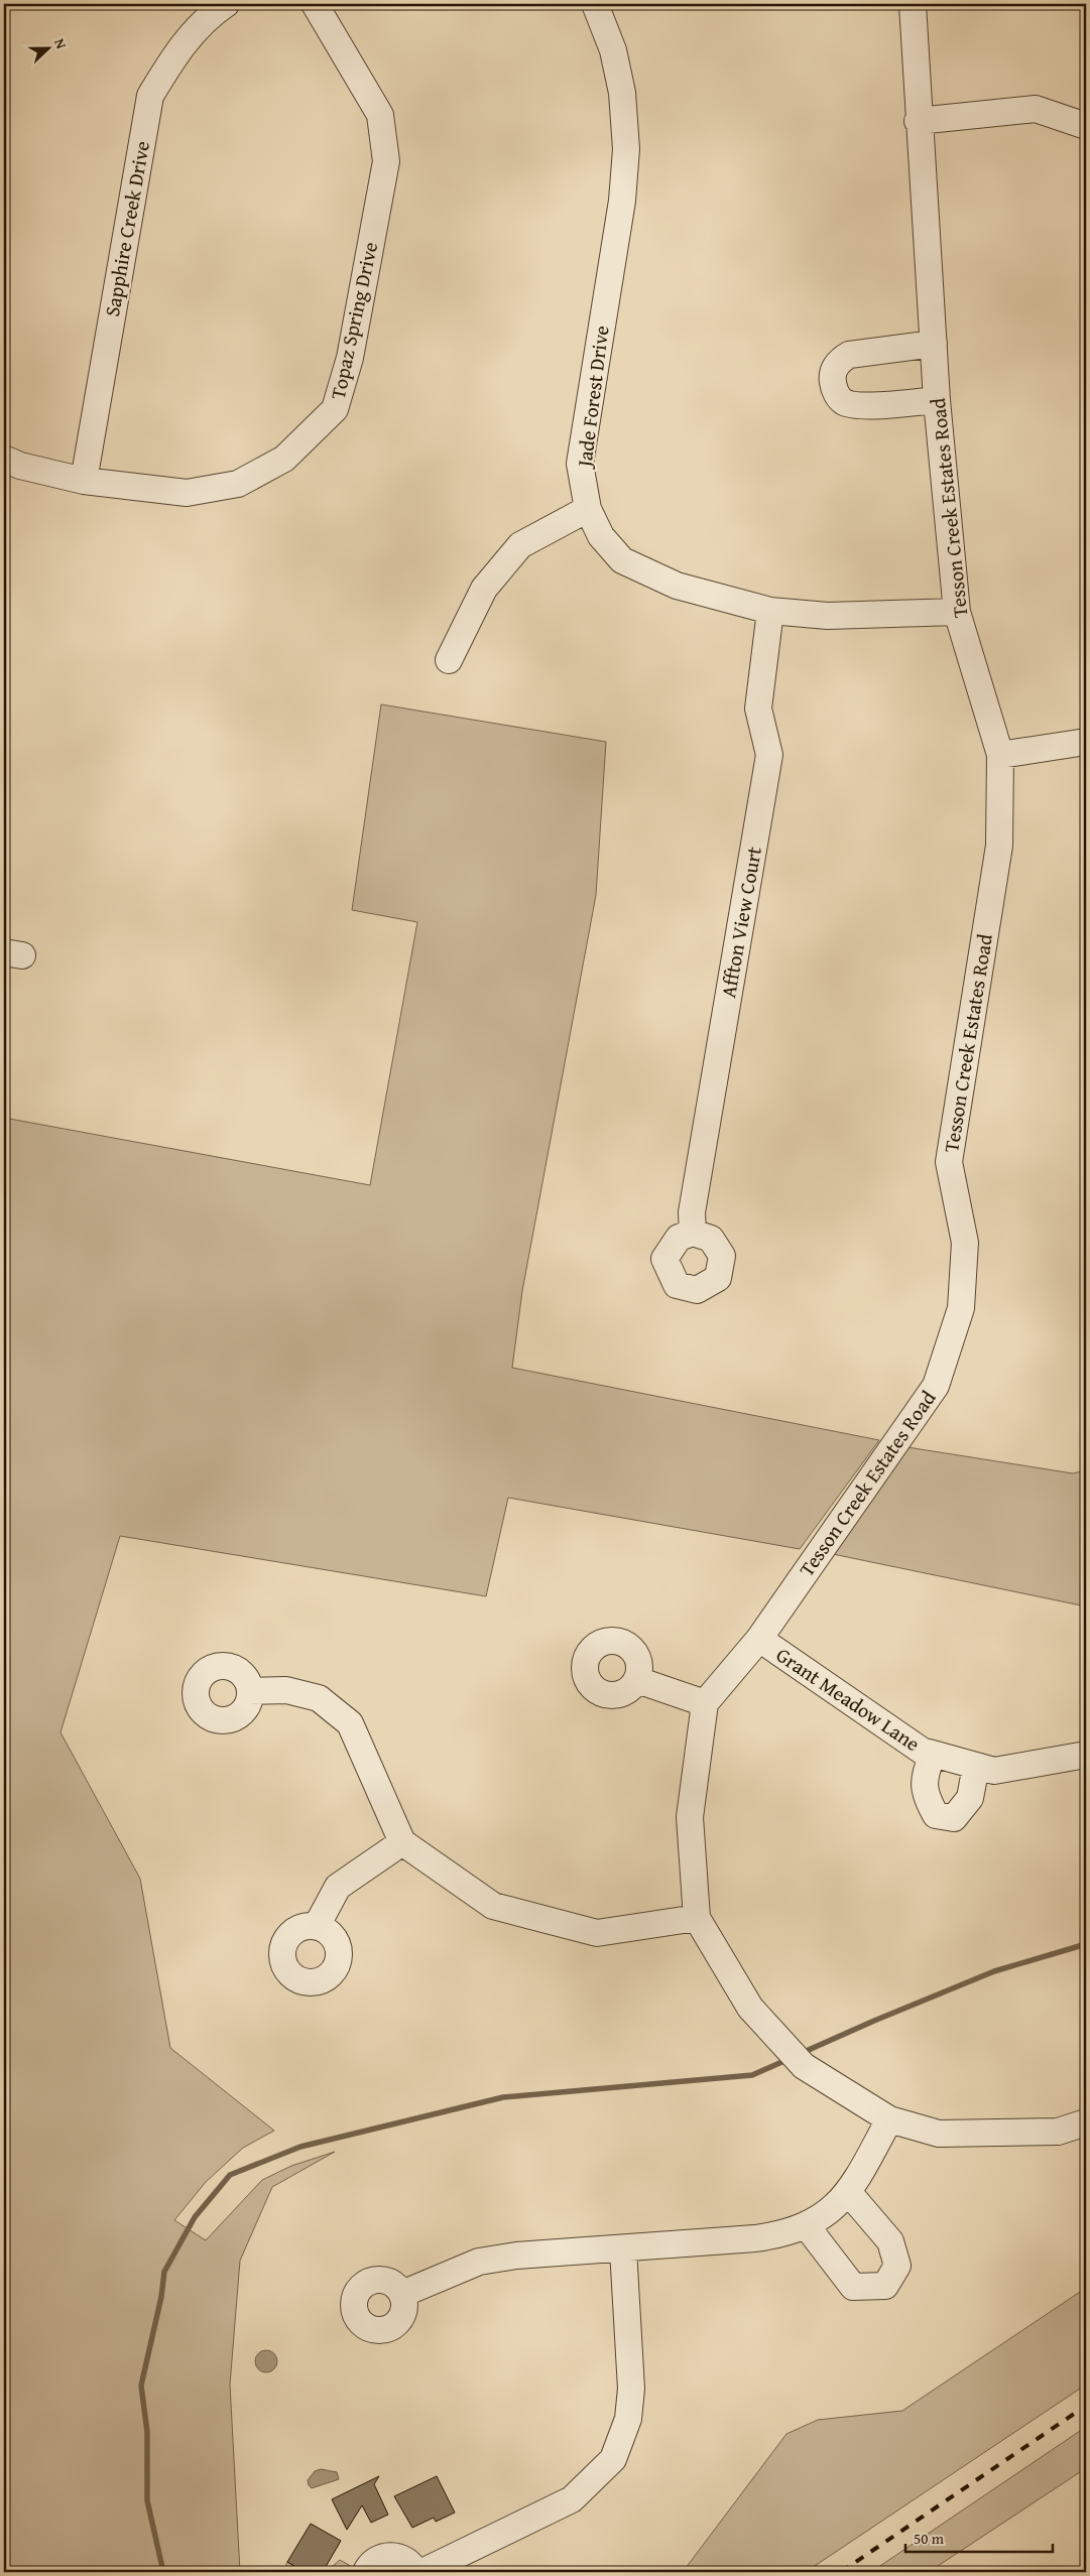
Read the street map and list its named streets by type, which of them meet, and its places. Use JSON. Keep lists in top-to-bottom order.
{
  "streets": {
    "street": [
      "Sapphire Creek Drive",
      "Topaz Spring Drive",
      "Jade Forest Drive",
      "Tesson Creek Estates Road",
      "Affton View Court",
      "Grant Meadow Lane"
    ]
  },
  "crossings": [
    ["Sapphire Creek Drive", "Topaz Spring Drive"],
    ["Jade Forest Drive", "Tesson Creek Estates Road"],
    ["Jade Forest Drive", "Affton View Court"],
    ["Tesson Creek Estates Road", "Grant Meadow Lane"]
  ],
  "scale_bar": "50 m",
  "north": "right"
}
